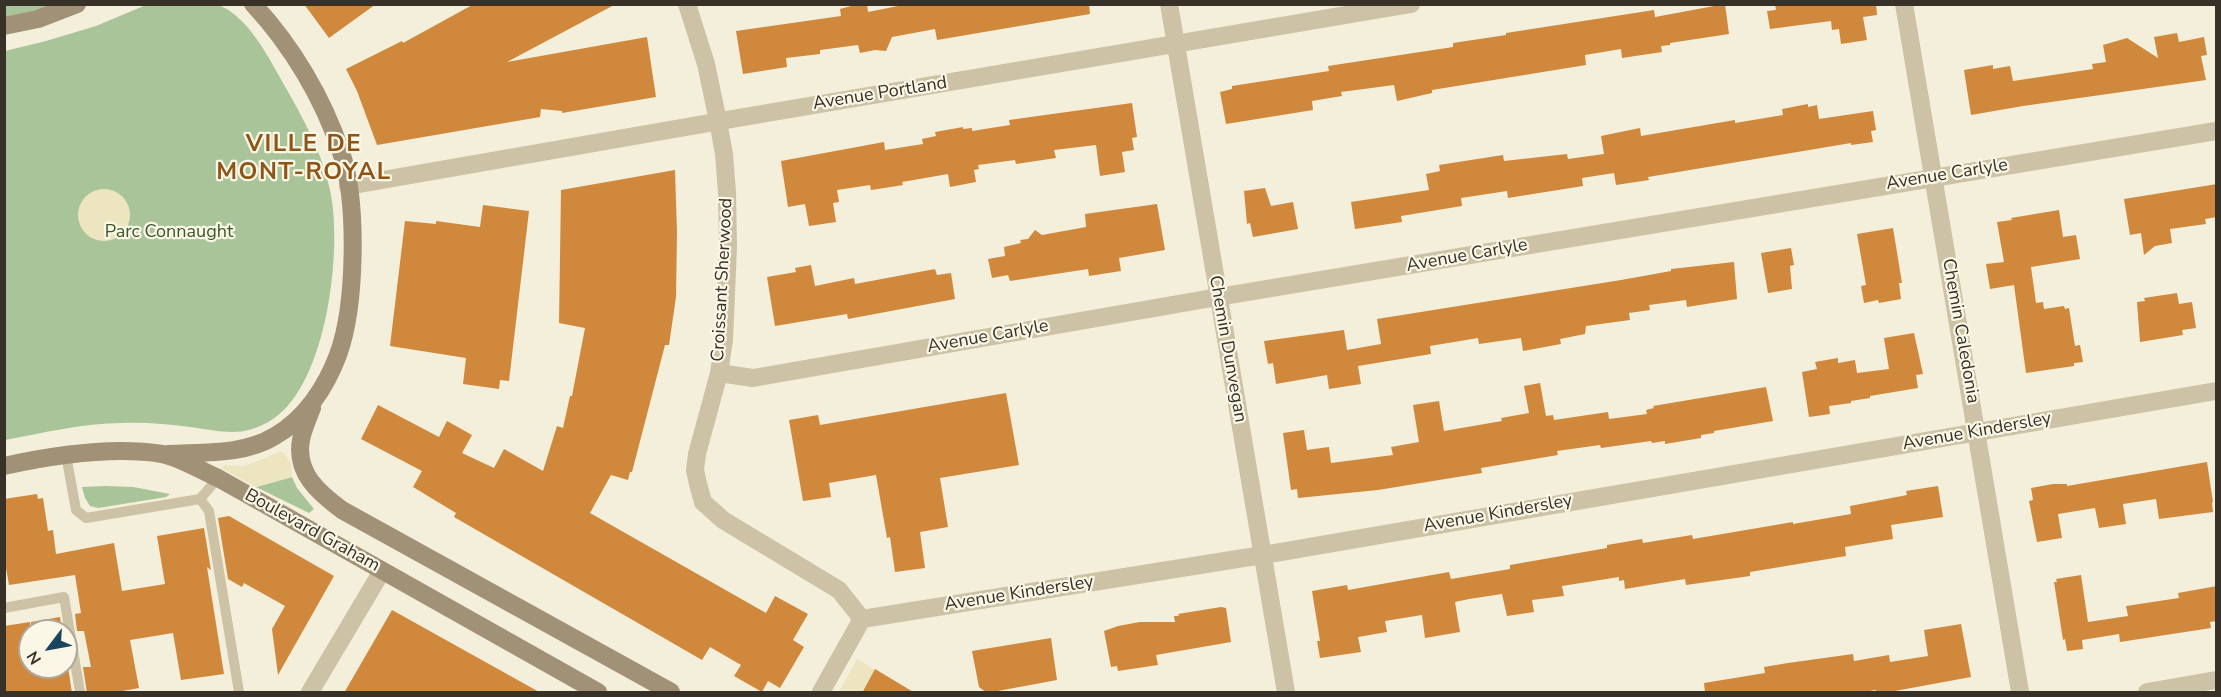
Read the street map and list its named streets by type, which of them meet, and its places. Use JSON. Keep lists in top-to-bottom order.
{
  "streets": {
    "street": [
      "Avenue Portland",
      "Avenue Carlyle",
      "Croissant Sherwood",
      "Chemin Caledonia",
      "Chemin Dunvegan",
      "Avenue Kindersley",
      "Boulevard Graham"
    ]
  },
  "crossings": [
    ["Avenue Portland", "Croissant Sherwood"],
    ["Avenue Portland", "Chemin Dunvegan"],
    ["Avenue Carlyle", "Croissant Sherwood"],
    ["Avenue Carlyle", "Chemin Caledonia"],
    ["Avenue Carlyle", "Chemin Dunvegan"],
    ["Croissant Sherwood", "Avenue Kindersley"],
    ["Chemin Caledonia", "Avenue Kindersley"],
    ["Chemin Dunvegan", "Avenue Kindersley"]
  ],
  "districts": ["VILLE DE MONT-ROYAL"],
  "parks": ["Parc Connaught"],
  "north": "bottom left"
}
